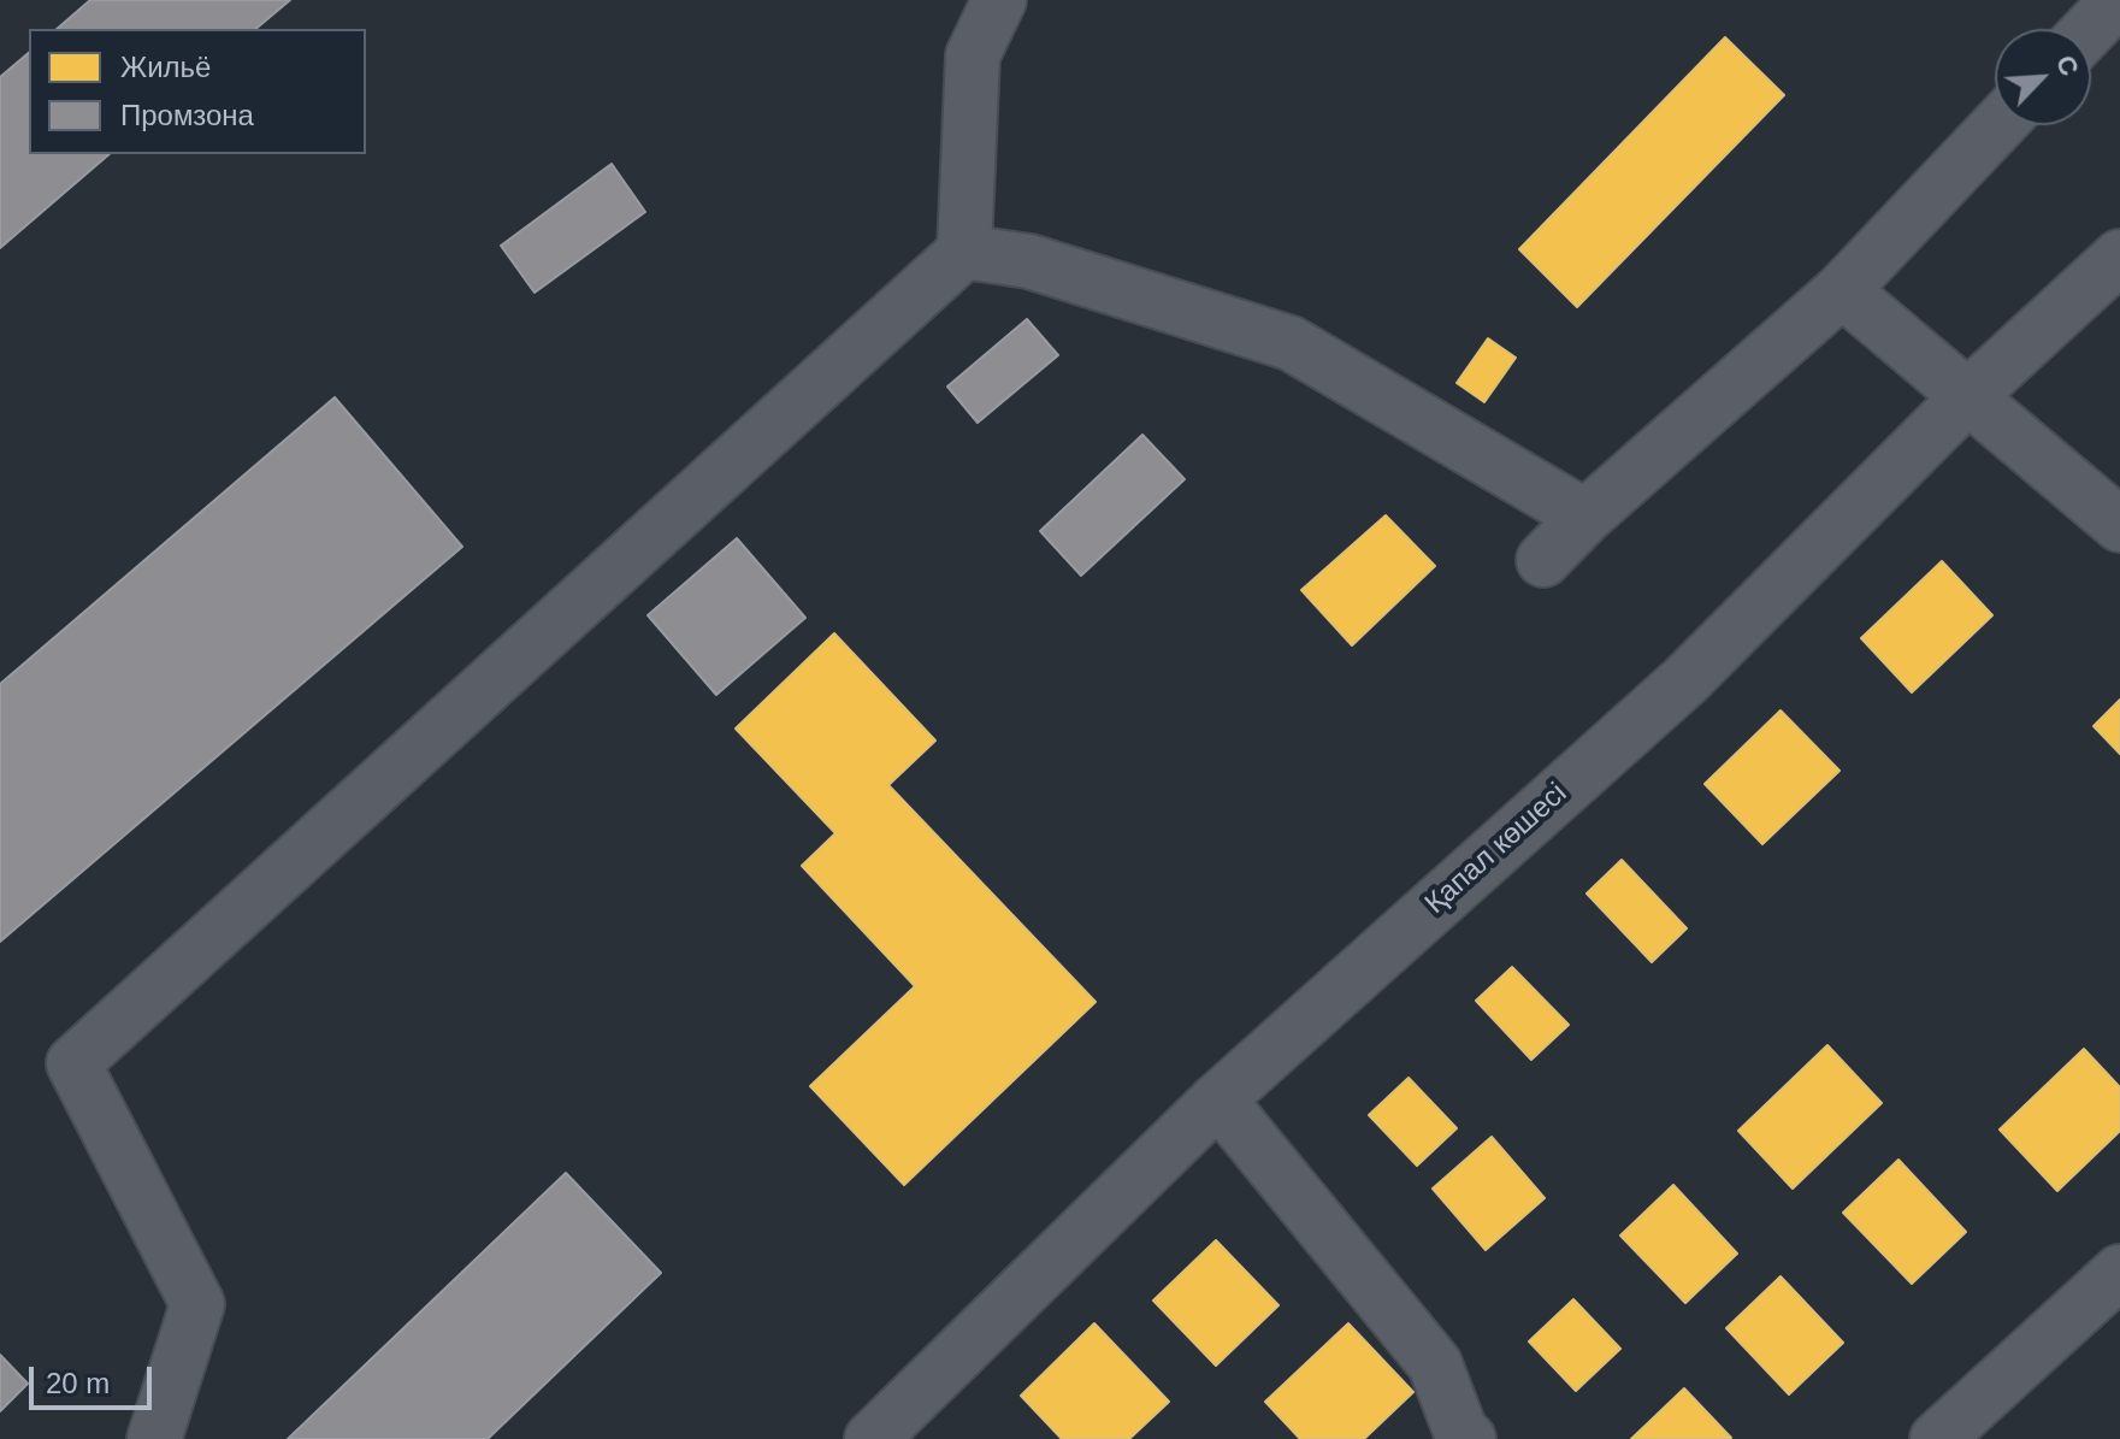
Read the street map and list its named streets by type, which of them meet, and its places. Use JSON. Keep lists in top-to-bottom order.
{
  "streets": {
    "street": ["Қапал көшесі"]
  },
  "legend": ["Жильё", "Промзона"],
  "scale_bar": "20 m",
  "north": "top right"
}
